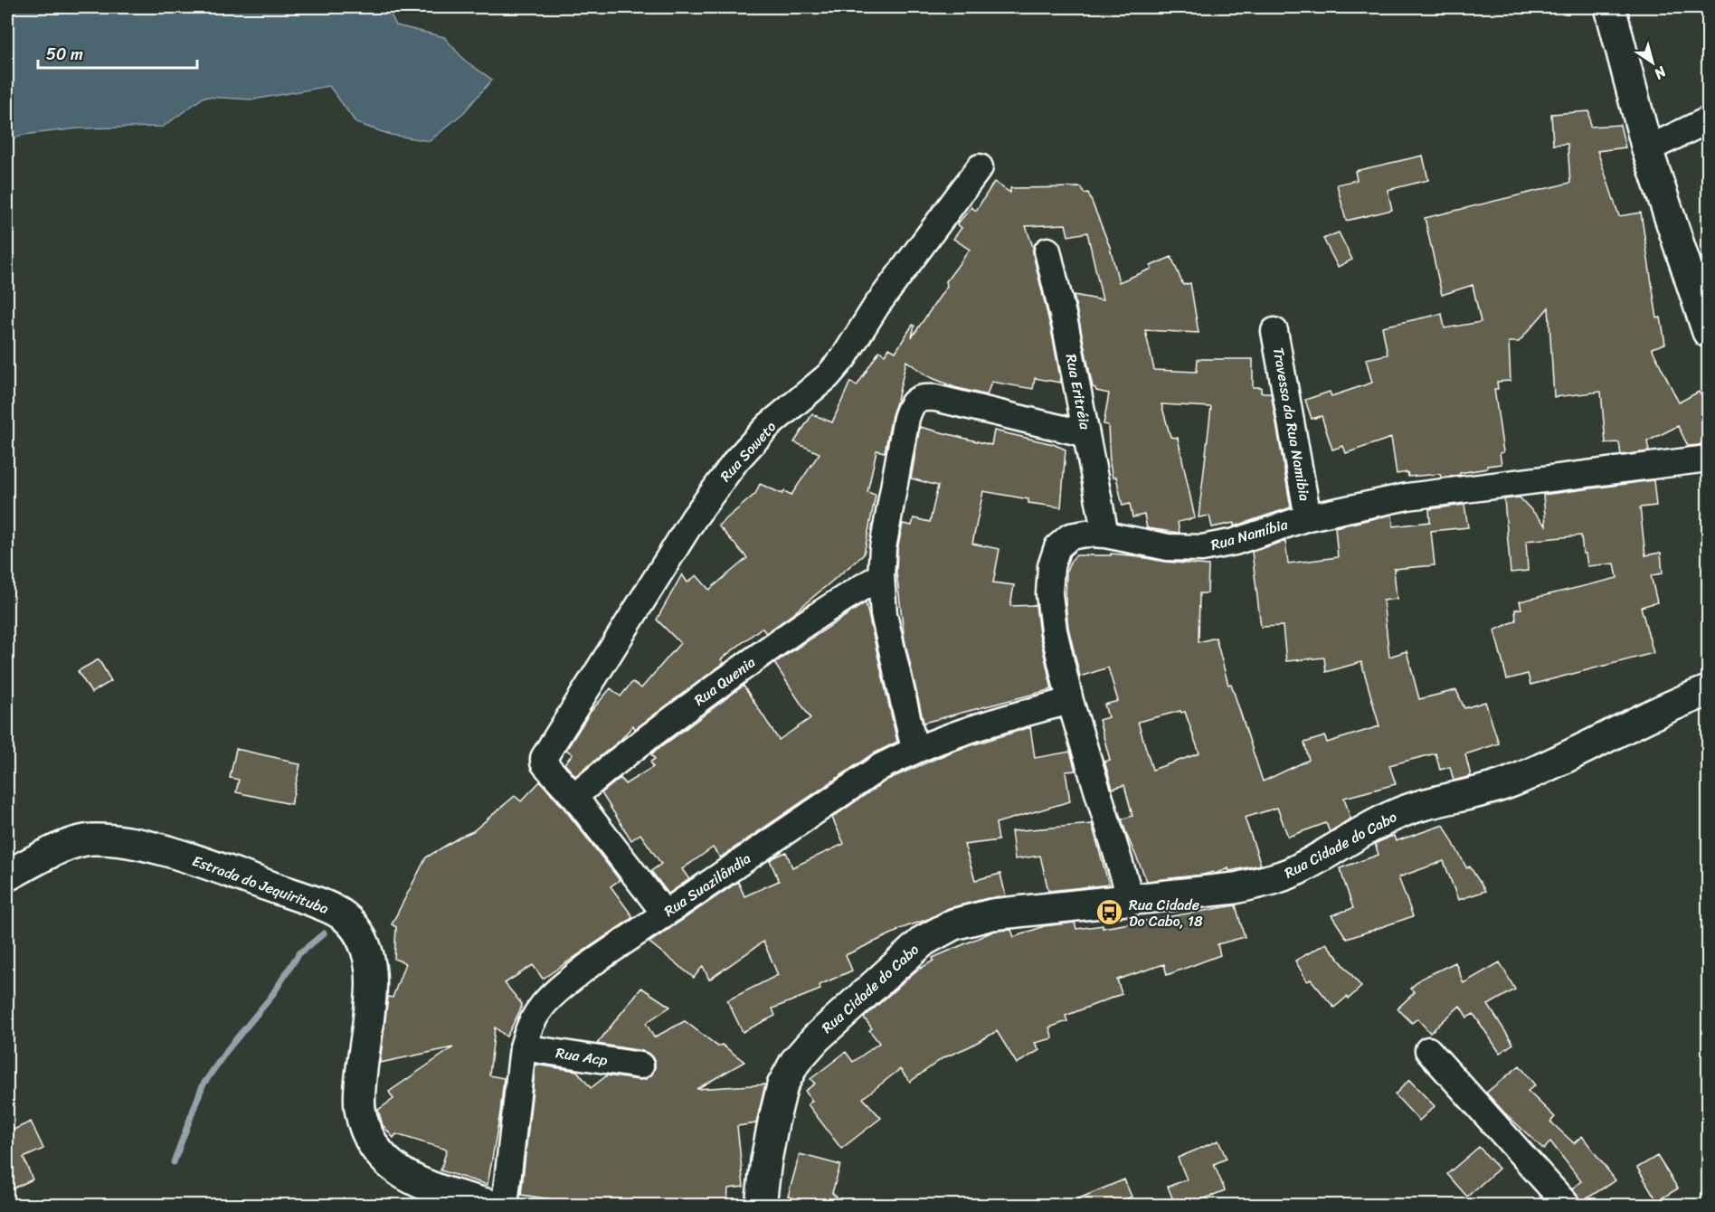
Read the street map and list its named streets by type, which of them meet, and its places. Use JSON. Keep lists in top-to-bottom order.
{
  "streets": {
    "street": [
      "Rua Eritréia",
      "Travessa da Rua Namibia",
      "Rua Soweto",
      "Rua Namíbia",
      "Rua Quenia",
      "Rua Cidade do Cabo",
      "Estrada do Jequirituba",
      "Rua Suazilândia",
      "Rua Acp"
    ]
  },
  "crossings": [
    ["Rua Eritréia", "Rua Namíbia"],
    ["Travessa da Rua Namibia", "Rua Namíbia"],
    ["Rua Soweto", "Rua Quenia"],
    ["Rua Namíbia", "Rua Cidade do Cabo"],
    ["Rua Namíbia", "Rua Suazilândia"],
    ["Rua Suazilândia", "Rua Acp"]
  ],
  "places": {
    "bus stop": ["Rua Cidade Do Cabo, 18"]
  },
  "scale_bar": "50 m",
  "north": "bottom right"
}
